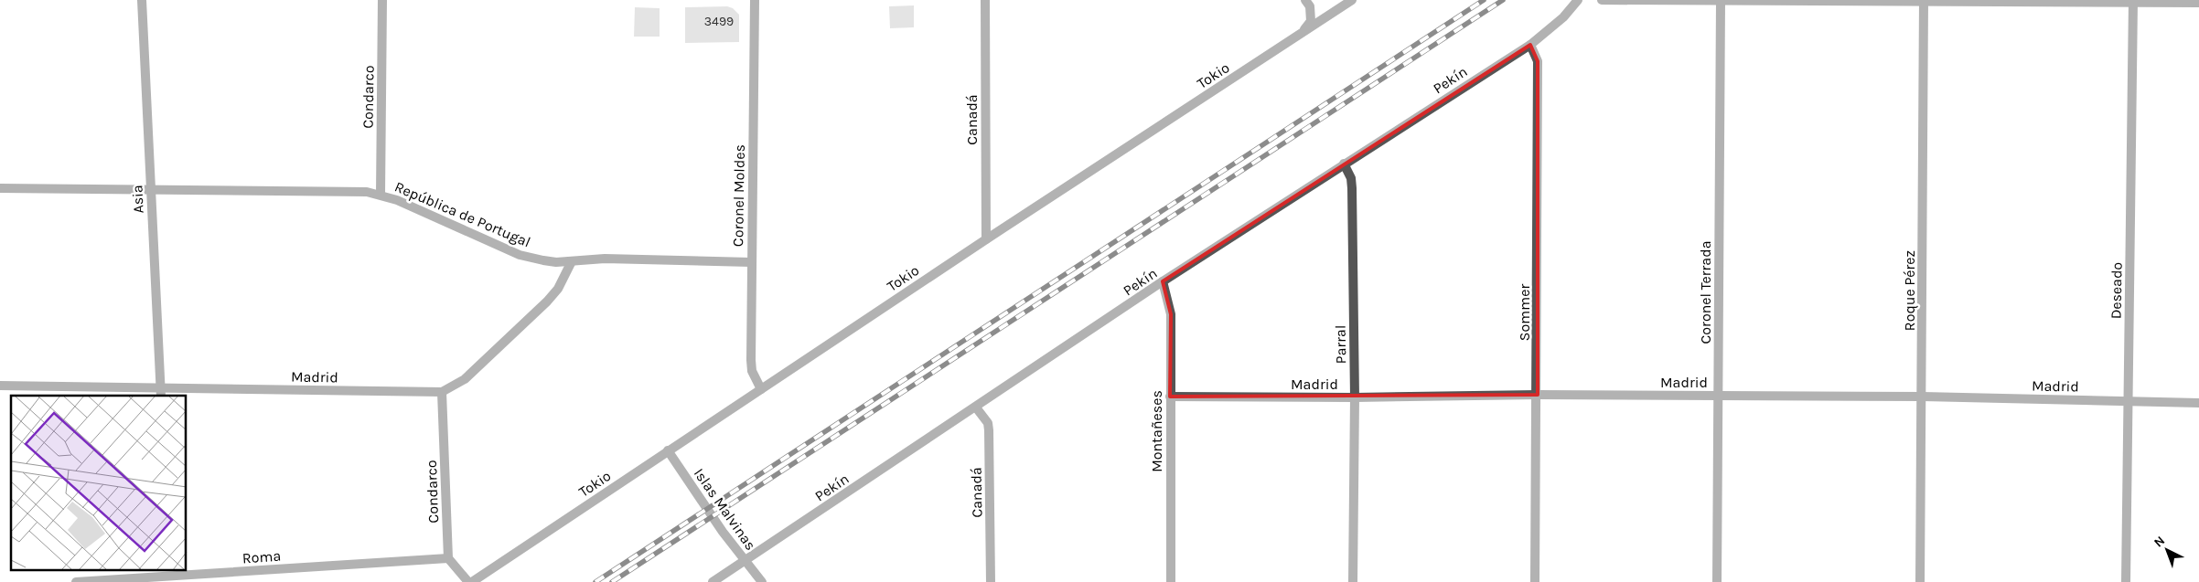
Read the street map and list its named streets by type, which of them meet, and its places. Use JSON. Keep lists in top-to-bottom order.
{
  "streets": {
    "street": [
      "Tokio",
      "Pekín",
      "Condarco",
      "Canadá",
      "Coronel Moldes",
      "Asia",
      "República de Portugal",
      "Roque Pérez",
      "Deseado",
      "Coronel Terrada",
      "Sommer",
      "Parral",
      "Madrid",
      "Montañeses",
      "Islas Malvinas",
      "Roma"
    ]
  },
  "crossings": [
    ["Tokio", "Canadá"],
    ["Tokio", "Coronel Moldes"],
    ["Tokio", "Islas Malvinas"],
    ["Pekín", "Canadá"],
    ["Pekín", "Sommer"],
    ["Pekín", "Parral"],
    ["Pekín", "Montañeses"],
    ["Pekín", "Islas Malvinas"],
    ["Condarco", "República de Portugal"],
    ["Condarco", "Madrid"],
    ["Condarco", "Roma"],
    ["Coronel Moldes", "República de Portugal"],
    ["Asia", "República de Portugal"],
    ["Asia", "Madrid"],
    ["República de Portugal", "Madrid"],
    ["Roque Pérez", "Madrid"],
    ["Deseado", "Madrid"],
    ["Coronel Terrada", "Madrid"],
    ["Sommer", "Madrid"],
    ["Parral", "Madrid"],
    ["Madrid", "Montañeses"]
  ],
  "house_numbers": ["3499"],
  "north": "top left"
}
